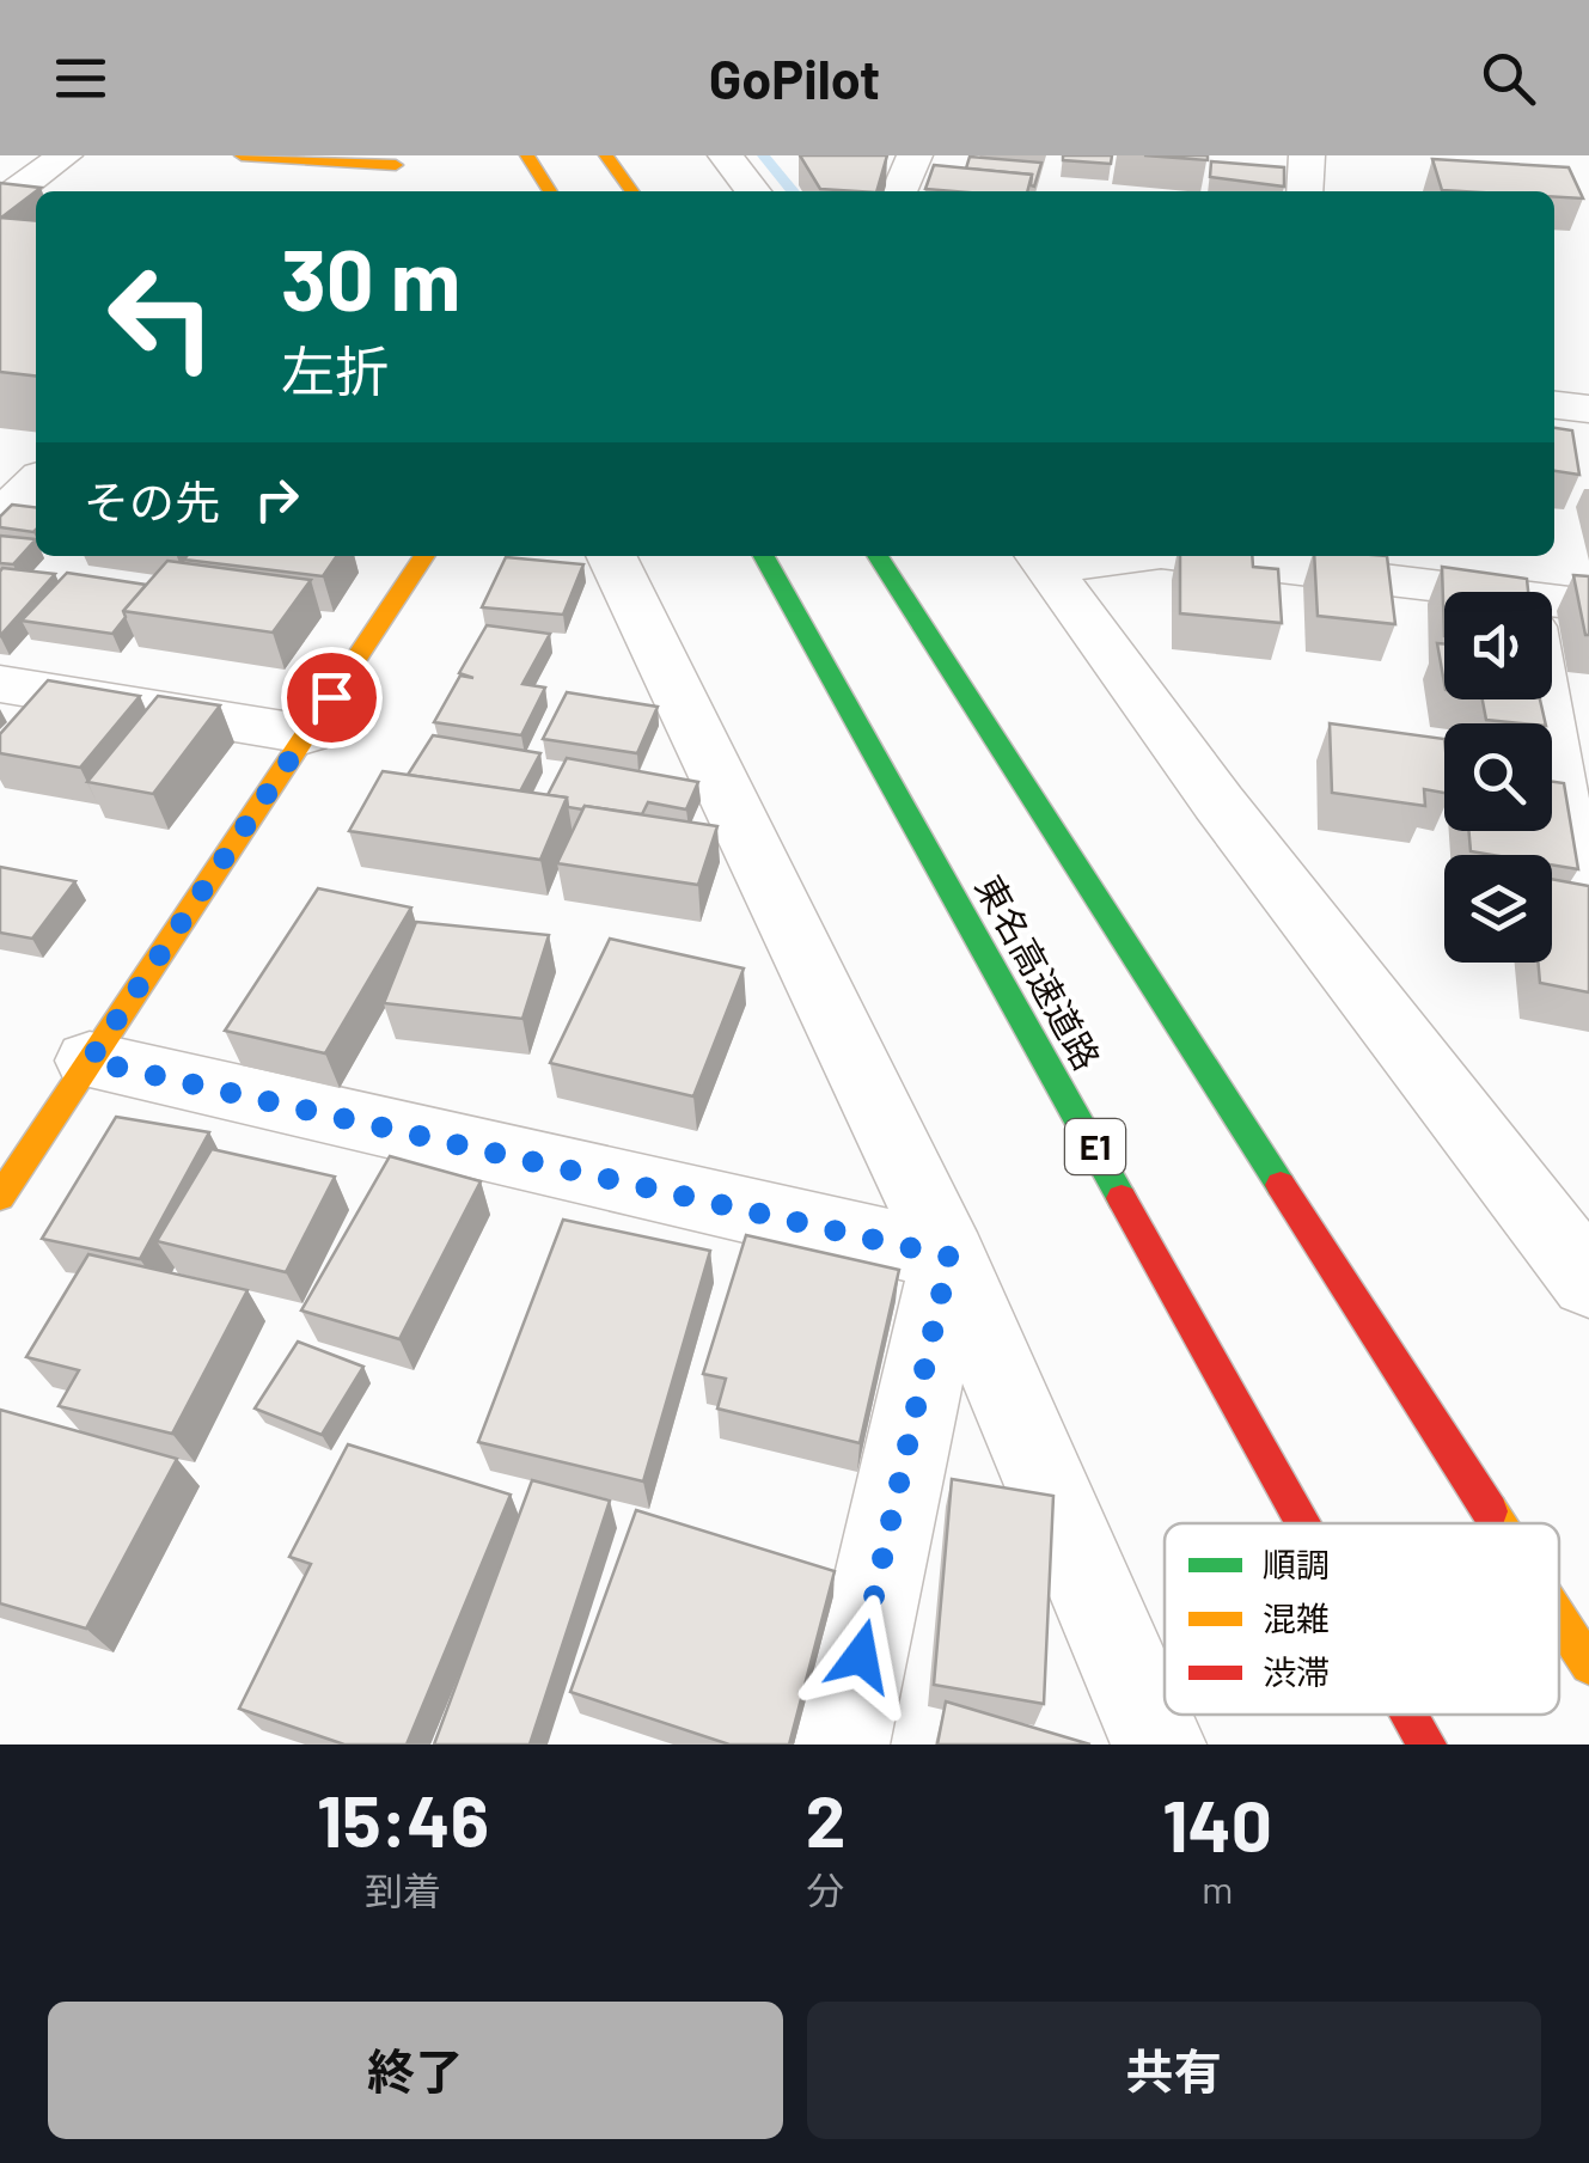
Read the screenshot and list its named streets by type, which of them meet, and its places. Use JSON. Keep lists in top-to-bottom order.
{
  "streets": {
    "main road": ["東名高速道路", "E1"]
  },
  "legend": ["順調", "混雑", "渋滞"],
  "page": {
    "header": "GoPilot",
    "turn": ["30 m", "左折"],
    "then": "その先",
    "eta": [
      "15:46",
      "到着",
      "2",
      "分",
      "140",
      "m"
    ],
    "buttons": ["終了", "共有"]
  }
}
